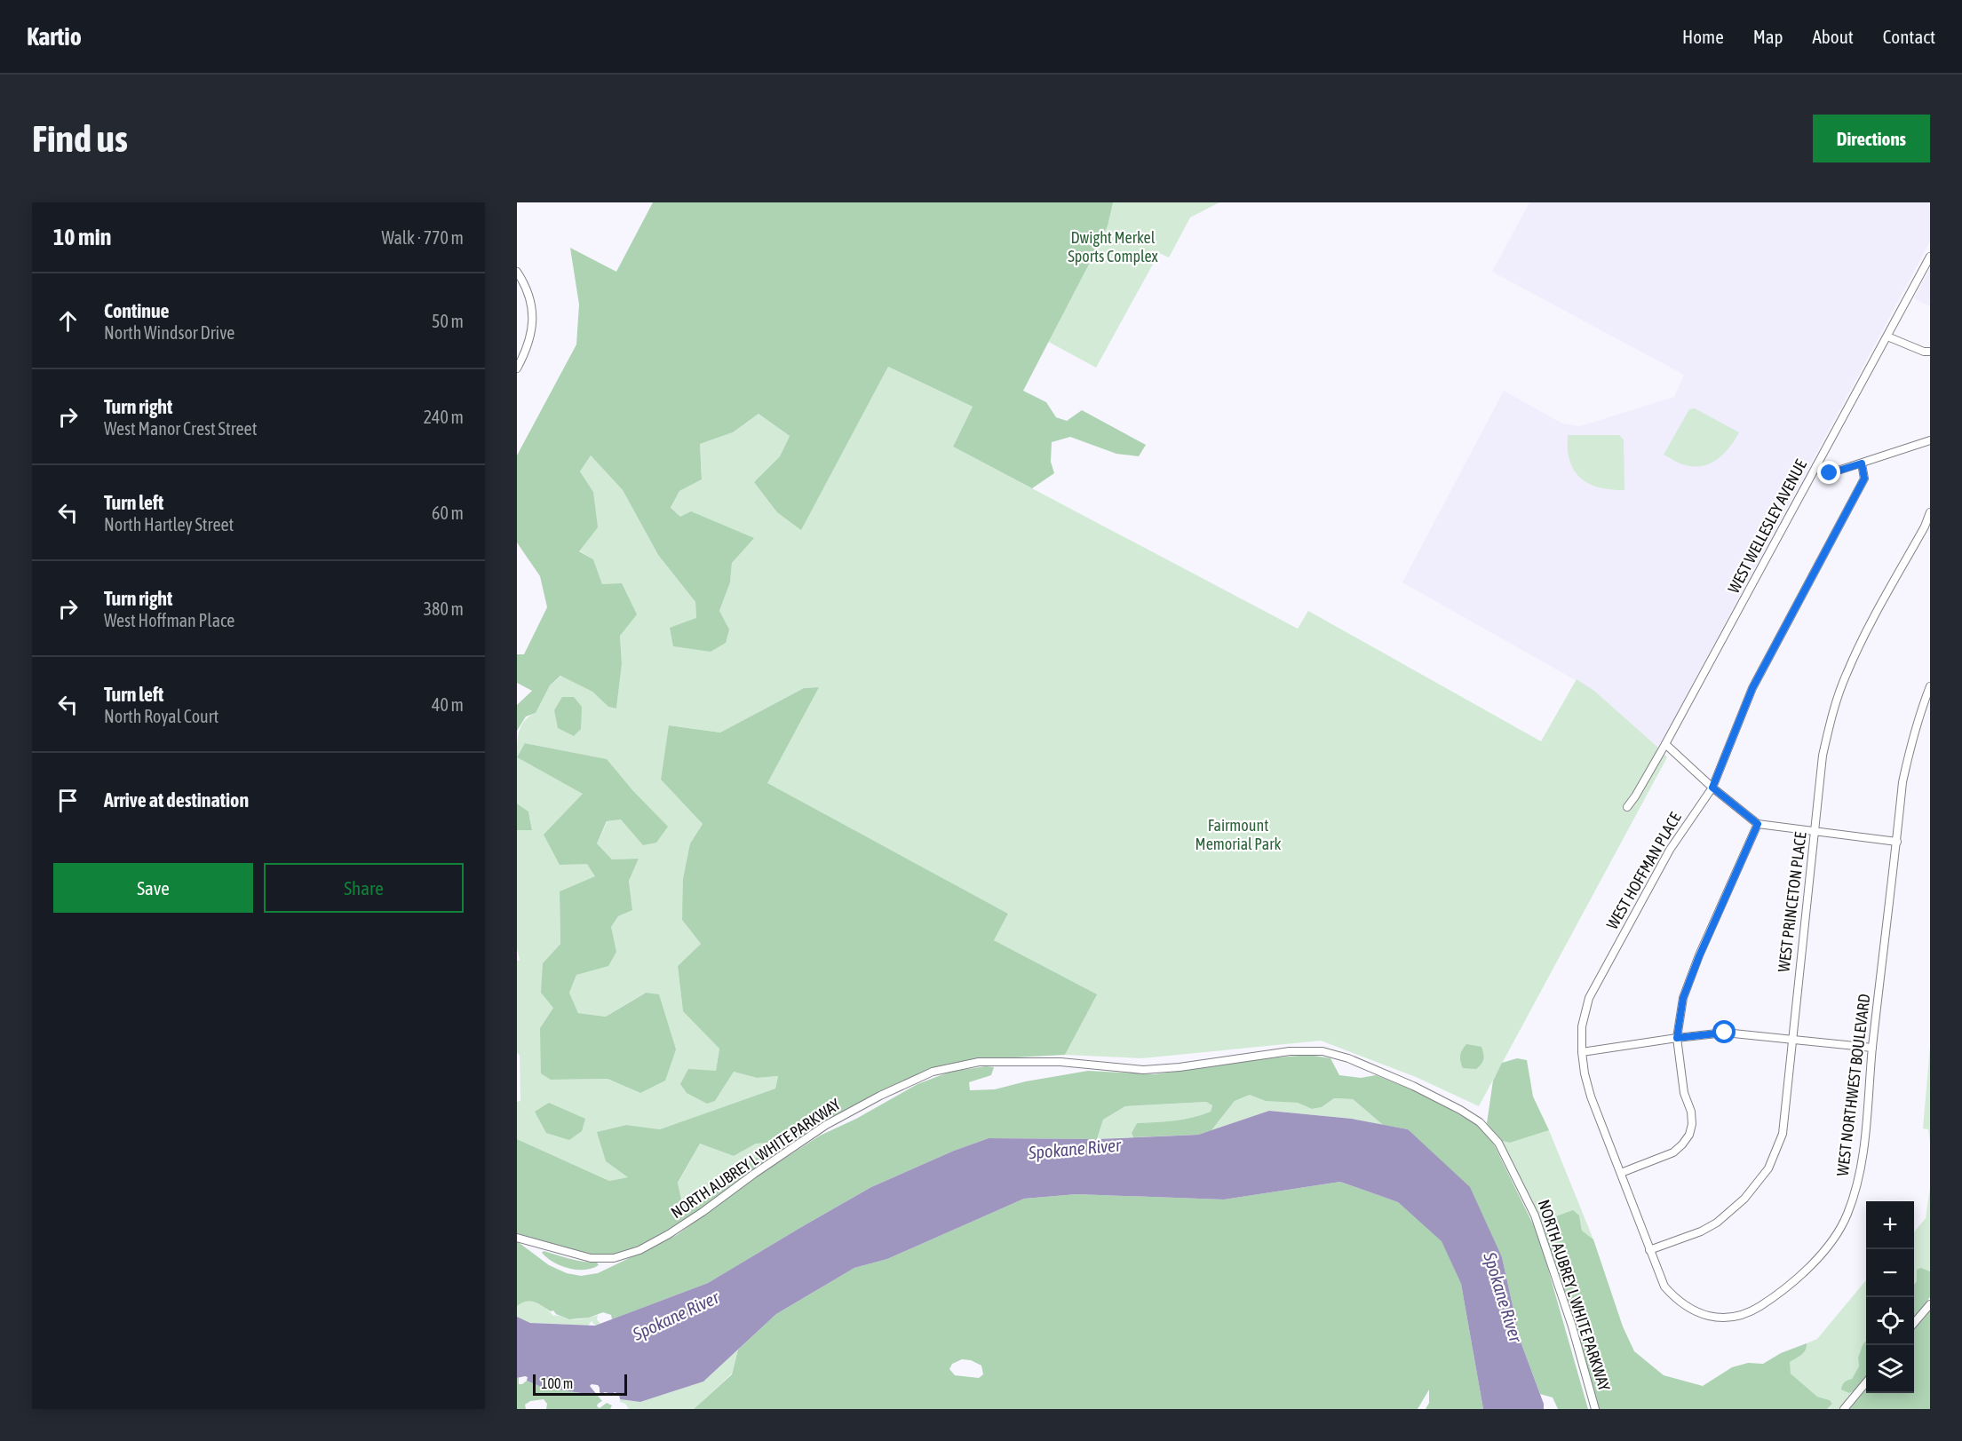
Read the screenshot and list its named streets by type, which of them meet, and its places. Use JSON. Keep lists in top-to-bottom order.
{
  "streets": {
    "street": [
      "WEST WELLESLEY AVENUE",
      "WEST HOFFMAN PLACE",
      "WEST PRINCETON PLACE",
      "WEST NORTHWEST BOULEVARD",
      "NORTH AUBREY L WHITE PARKWAY"
    ]
  },
  "crossings": [
    ["WEST HOFFMAN PLACE", "WEST PRINCETON PLACE"],
    ["WEST HOFFMAN PLACE", "WEST NORTHWEST BOULEVARD"],
    ["WEST PRINCETON PLACE", "WEST NORTHWEST BOULEVARD"]
  ],
  "water": ["Spokane River"],
  "parks": ["Dwight Merkel Sports Complex", "Fairmount Memorial Park"],
  "scale_bar": "100 m",
  "page": {
    "header": "Kartio",
    "nav": [
      "Home",
      "Map",
      "About",
      "Contact"
    ],
    "buttons": [
      "Directions",
      ["Save", "Share"]
    ],
    "title": "Find us",
    "heading": ["10 min", "Walk · 770 m"],
    "list": [
      ["Continue", "North Windsor Drive", "50 m"],
      ["Turn right", "West Manor Crest Street", "240 m"],
      ["Turn left", "North Hartley Street", "60 m"],
      ["Turn right", "West Hoffman Place", "380 m"],
      ["Turn left", "North Royal Court", "40 m"],
      "Arrive at destination"
    ],
    "map_buttons": ["+", "−"],
    "scale": "100 m"
  }
}
